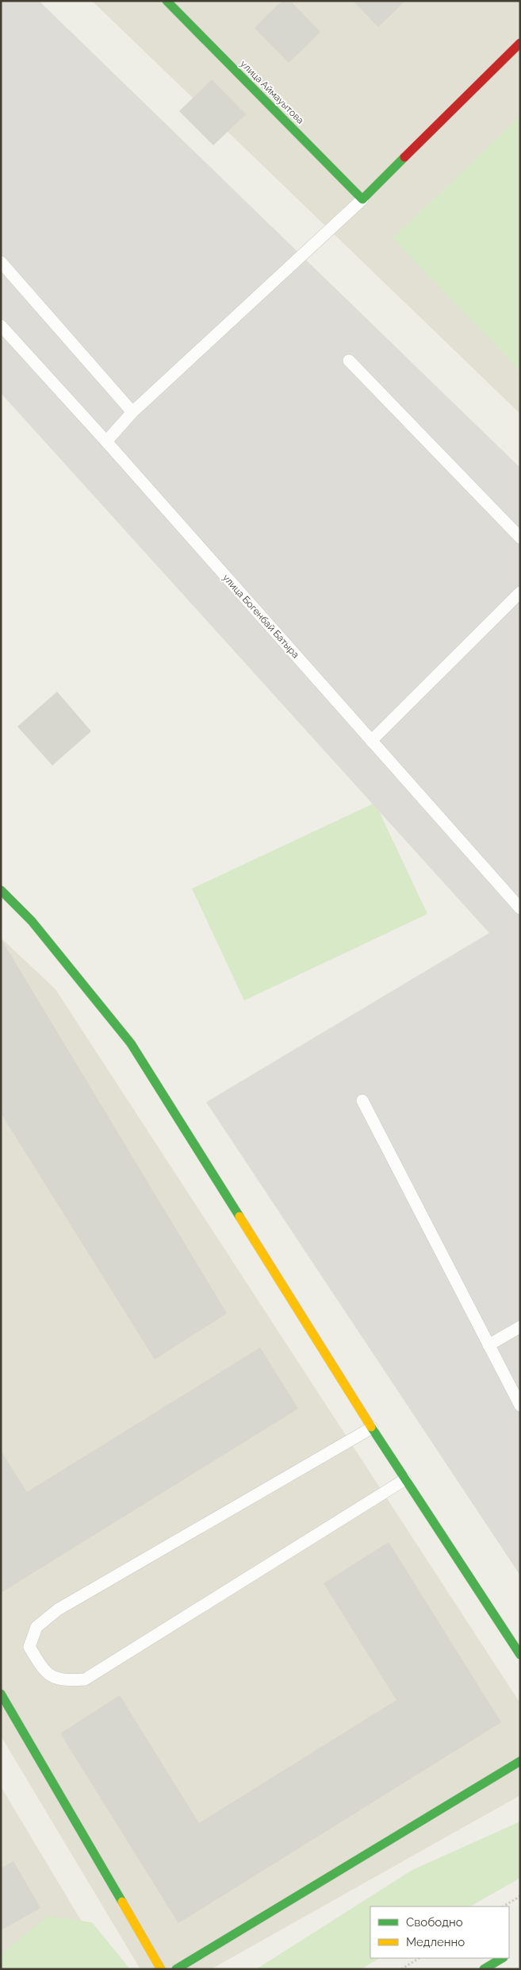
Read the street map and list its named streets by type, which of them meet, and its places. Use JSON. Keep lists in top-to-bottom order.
{
  "streets": {
    "street": ["улица Аймауытова"],
    "lane": ["улица Богенбай Батыра"]
  },
  "legend": ["Свободно", "Медленно"]
}
